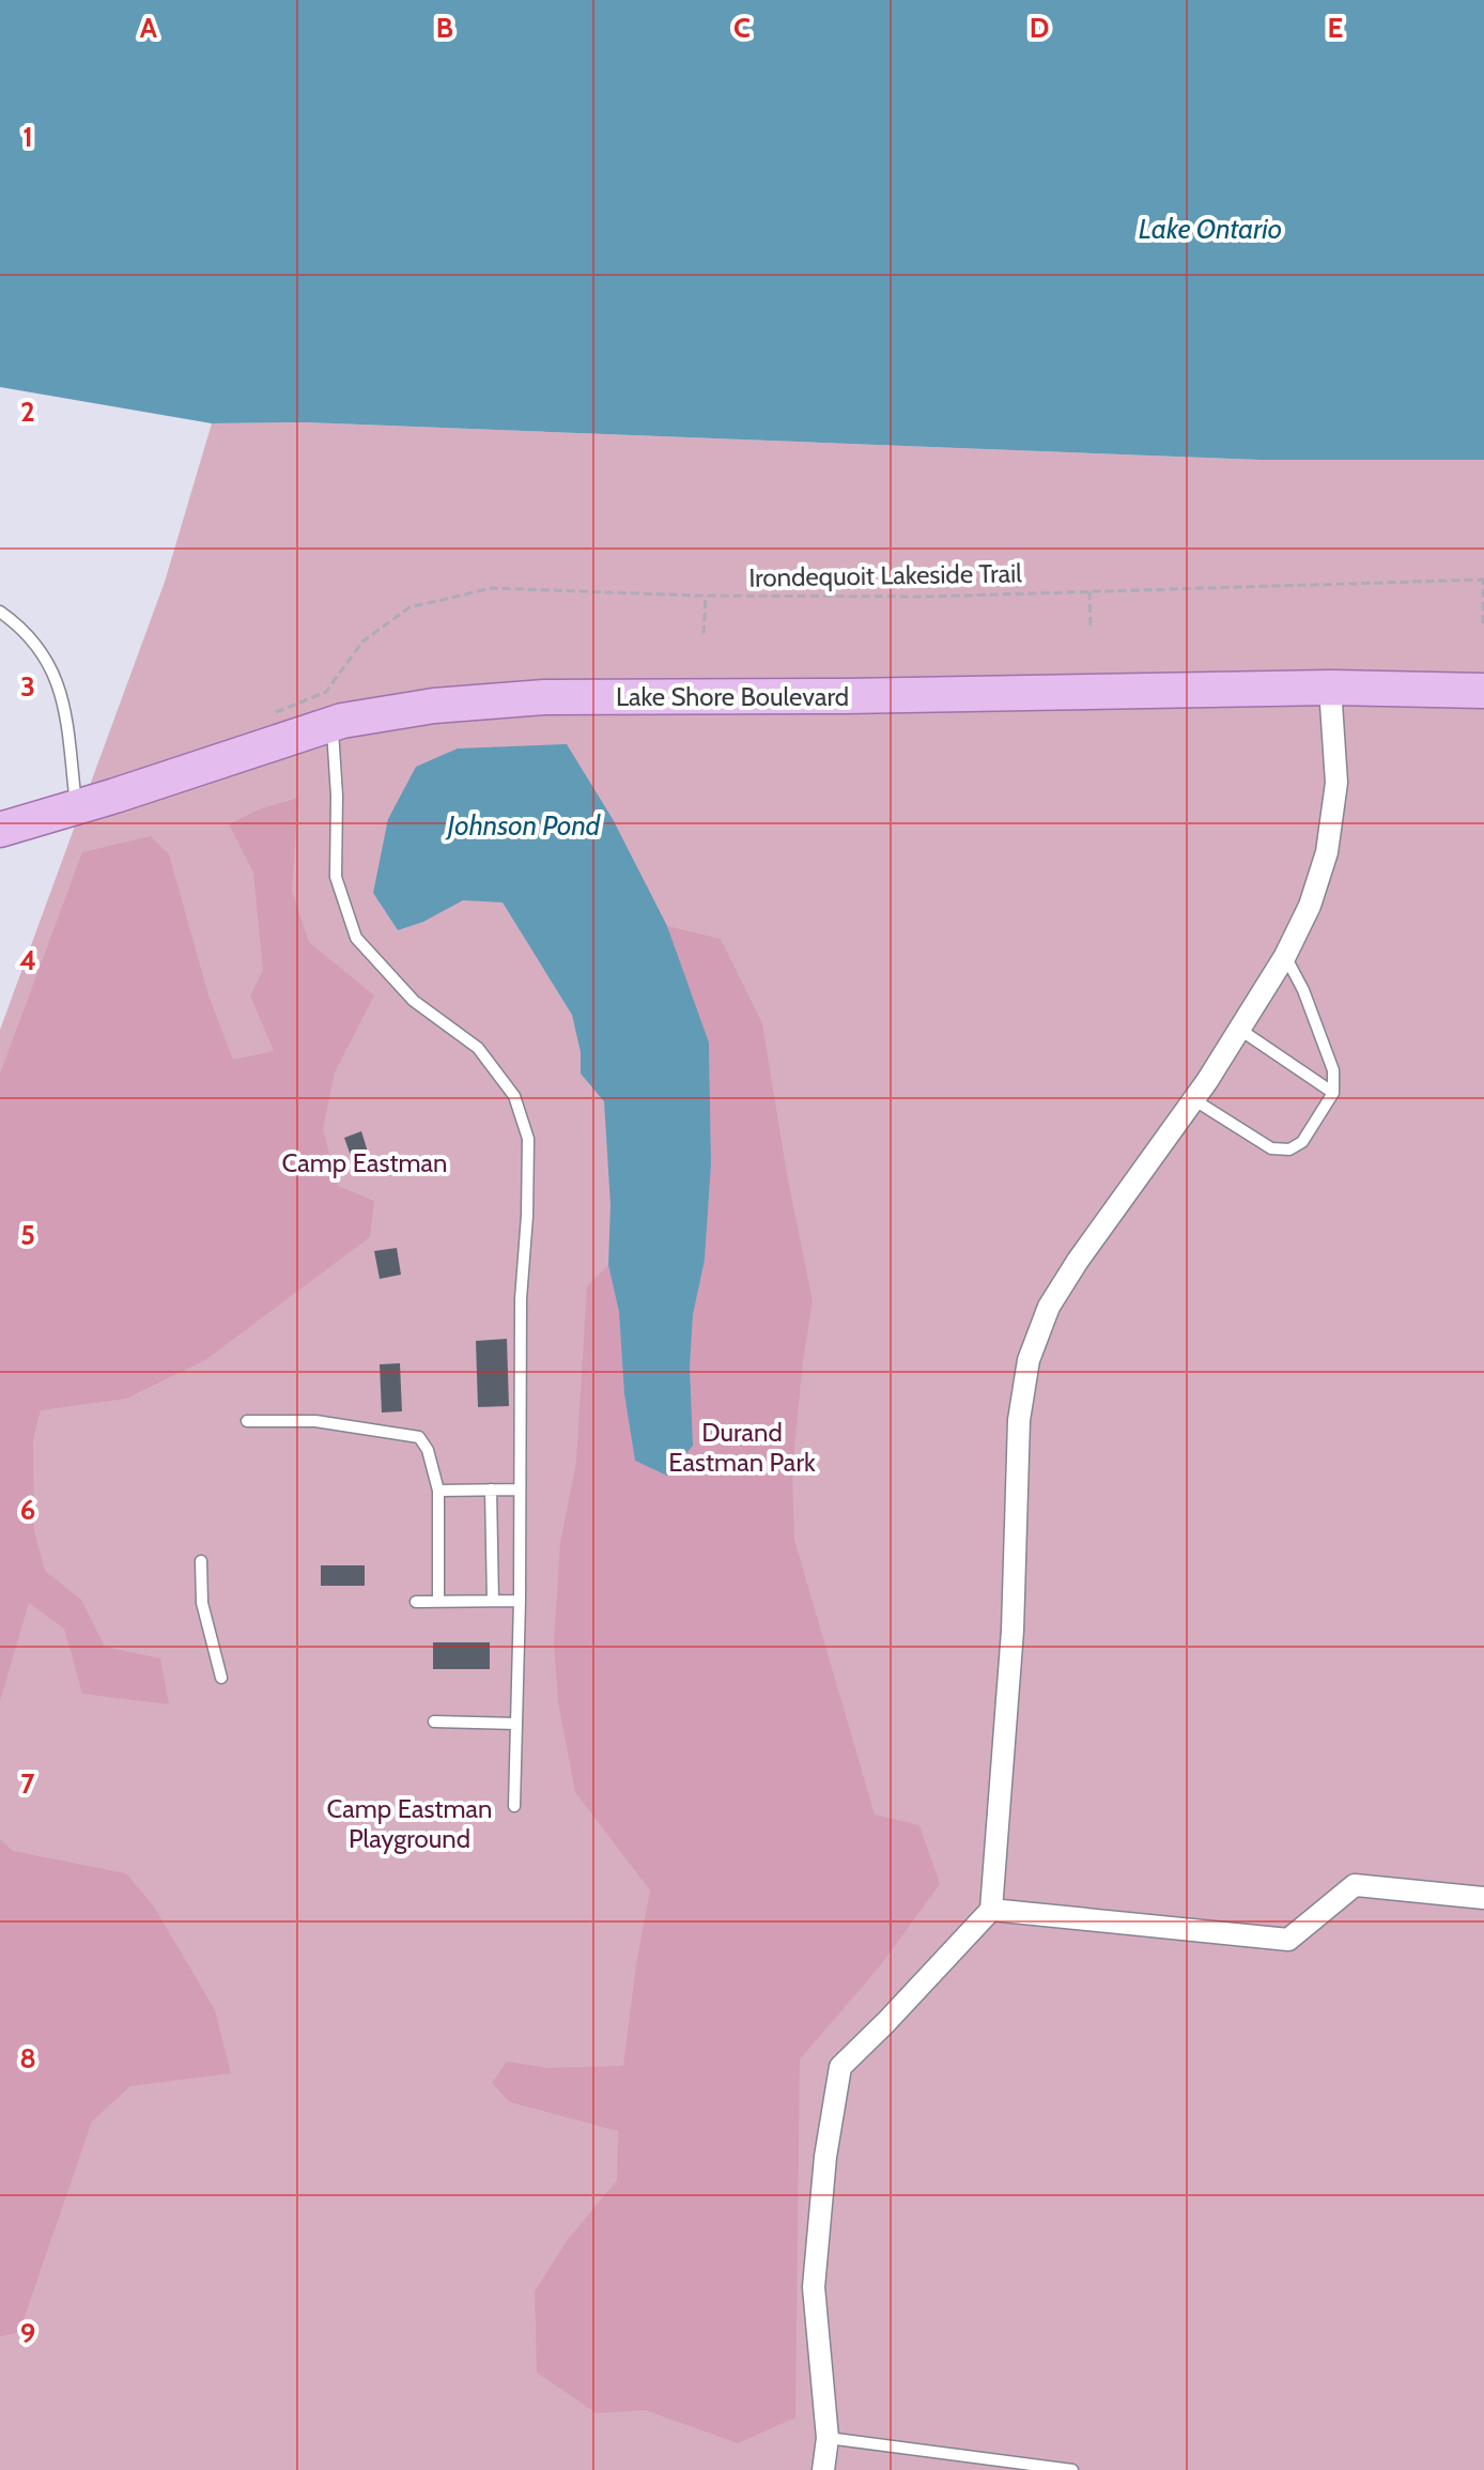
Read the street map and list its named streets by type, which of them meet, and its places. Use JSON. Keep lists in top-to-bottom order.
{
  "streets": {
    "main road": ["Lake Shore Boulevard"],
    "path": ["Irondequoit Lakeside Trail"]
  },
  "crossings": [
    ["Irondequoit Lakeside Trail", "Lake Shore Boulevard"]
  ],
  "water": ["Lake Ontario", "Johnson Pond"],
  "parks": ["Camp Eastman", "Durand Eastman Park", "Camp Eastman Playground"],
  "grid": {
    "columns": [
      "A",
      "B",
      "C",
      "D",
      "E"
    ],
    "rows": [
      "1",
      "2",
      "3",
      "4",
      "5",
      "6",
      "7",
      "8",
      "9"
    ]
  }
}
